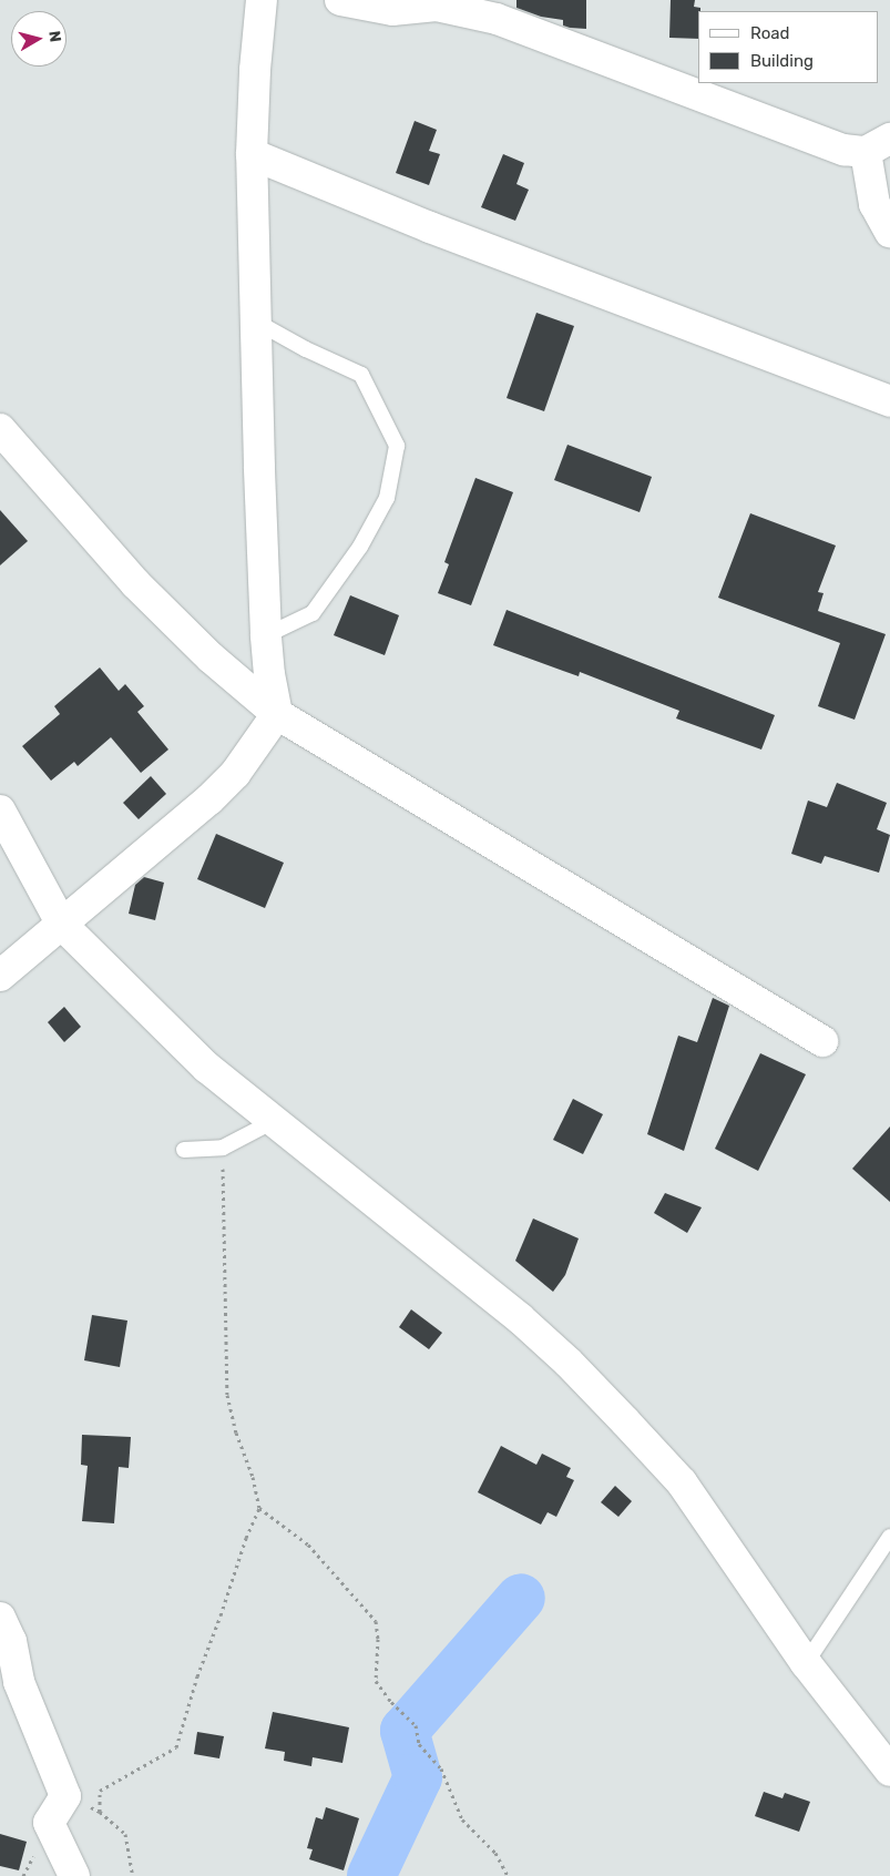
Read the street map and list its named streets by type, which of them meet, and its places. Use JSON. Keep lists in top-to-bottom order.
{
  "legend": ["Road", "Building"],
  "north": "right"
}
